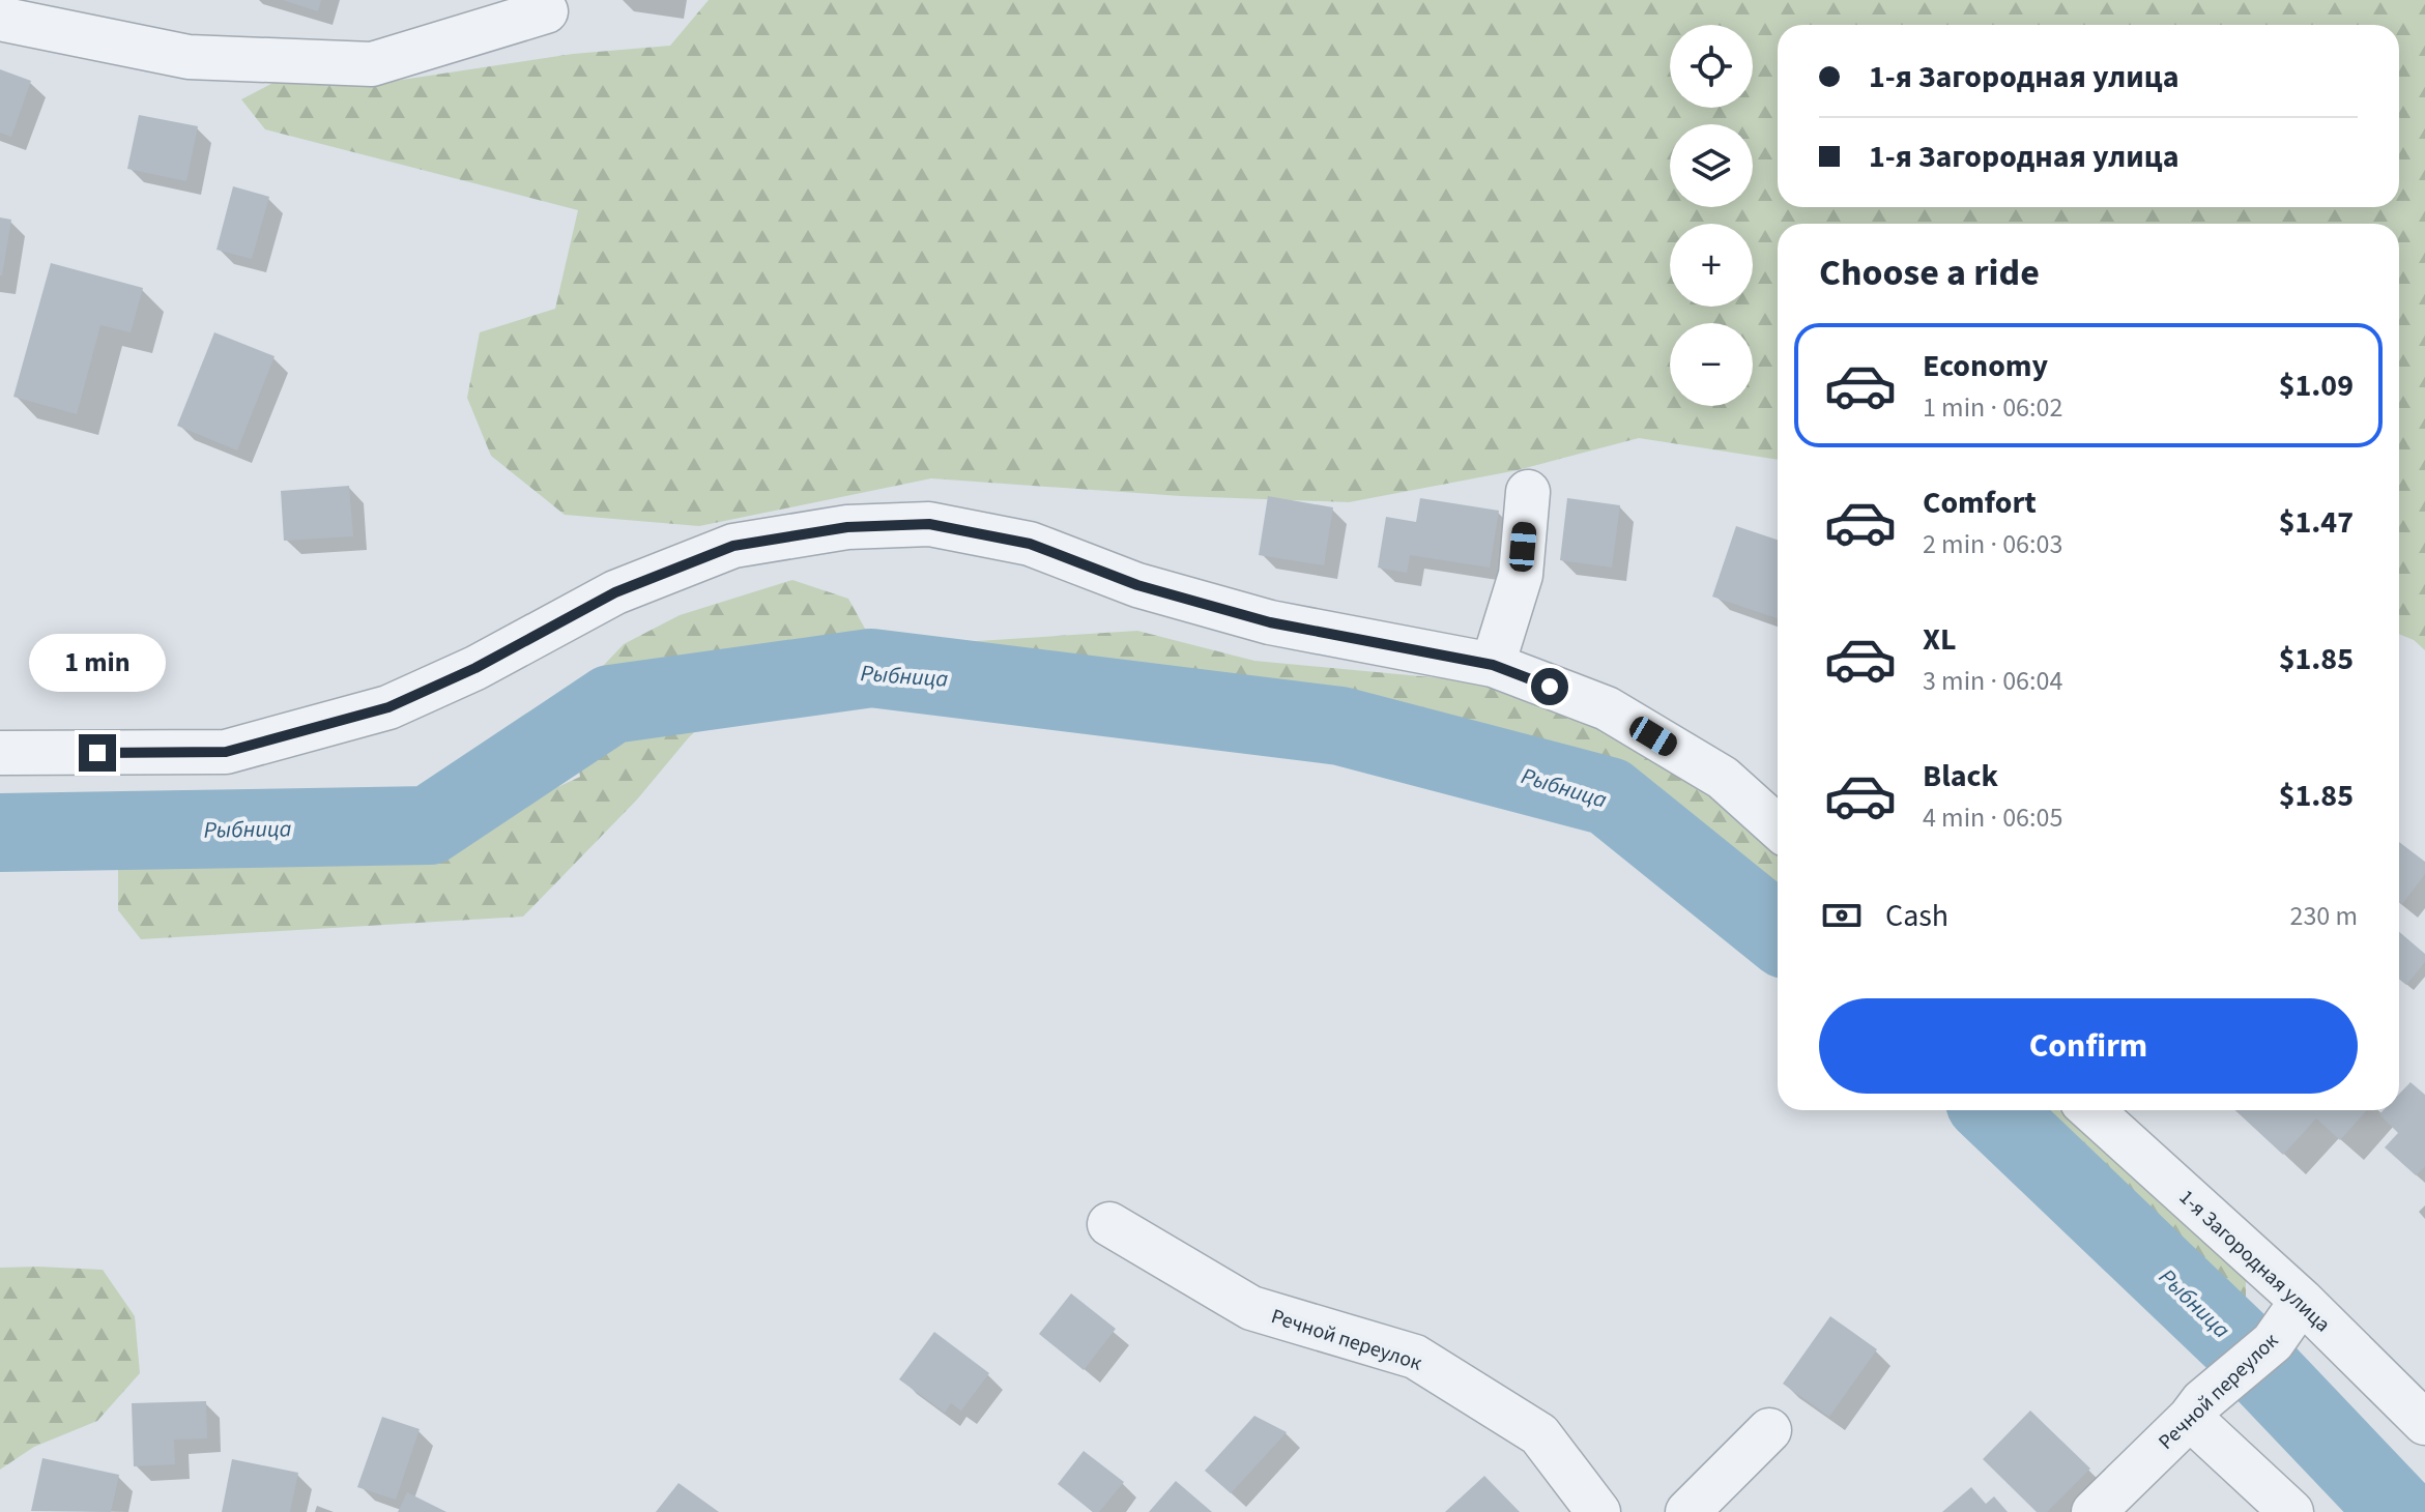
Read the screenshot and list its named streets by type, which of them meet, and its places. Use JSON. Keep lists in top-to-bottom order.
{
  "streets": {
    "street": ["1-я Загородная улица", "Речной переулок"]
  },
  "crossings": [
    ["1-я Загородная улица", "Речной переулок"]
  ],
  "water": ["Рыбница"],
  "page": {
    "map_buttons": ["+", "−"],
    "banner": ["1-я Загородная улица", "1-я Загородная улица"],
    "heading": "Choose a ride",
    "list": [
      {
        "name": "Economy",
        "note": "1 min · 06:02",
        "value": "$1.09"
      },
      {
        "name": "Comfort",
        "note": "2 min · 06:03",
        "value": "$1.47"
      },
      {
        "name": "XL",
        "note": "3 min · 06:04",
        "value": "$1.85"
      },
      {
        "name": "Black",
        "note": "4 min · 06:05",
        "value": "$1.85"
      }
    ],
    "bubble": "1 min",
    "pay": ["Cash", "230 m"],
    "buttons": "Confirm"
  }
}
